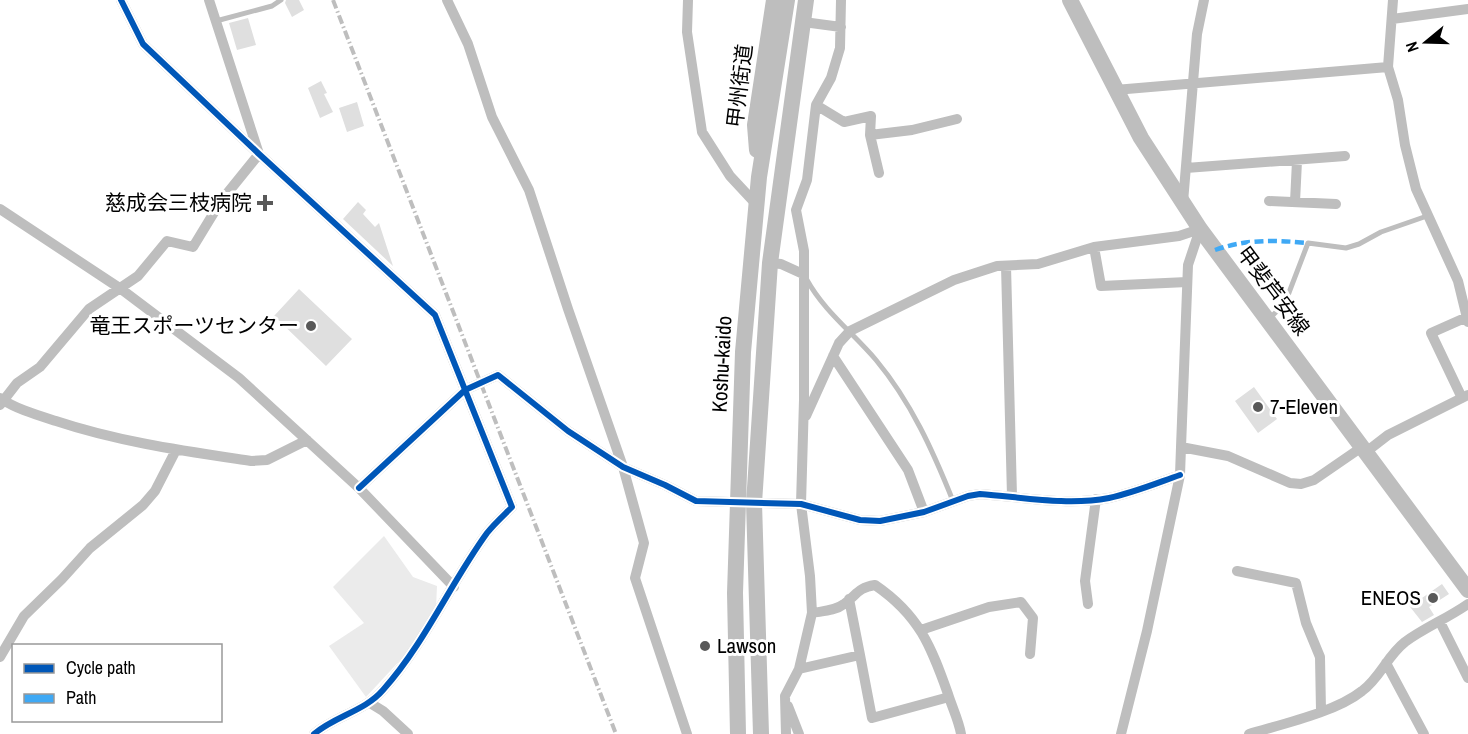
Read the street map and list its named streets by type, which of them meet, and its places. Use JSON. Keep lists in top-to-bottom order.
{
  "streets": {
    "main road": ["甲州街道", "甲斐芦安線", "Koshu-kaido"]
  },
  "crossings": [
    ["甲州街道", "Koshu-kaido"]
  ],
  "places": {
    "health": ["慈成会三枝病院"],
    "other": [
      "竜王スポーツセンター",
      "7-Eleven",
      "ENEOS",
      "Lawson"
    ]
  },
  "legend": ["Cycle path", "Path"],
  "north": "left"
}
